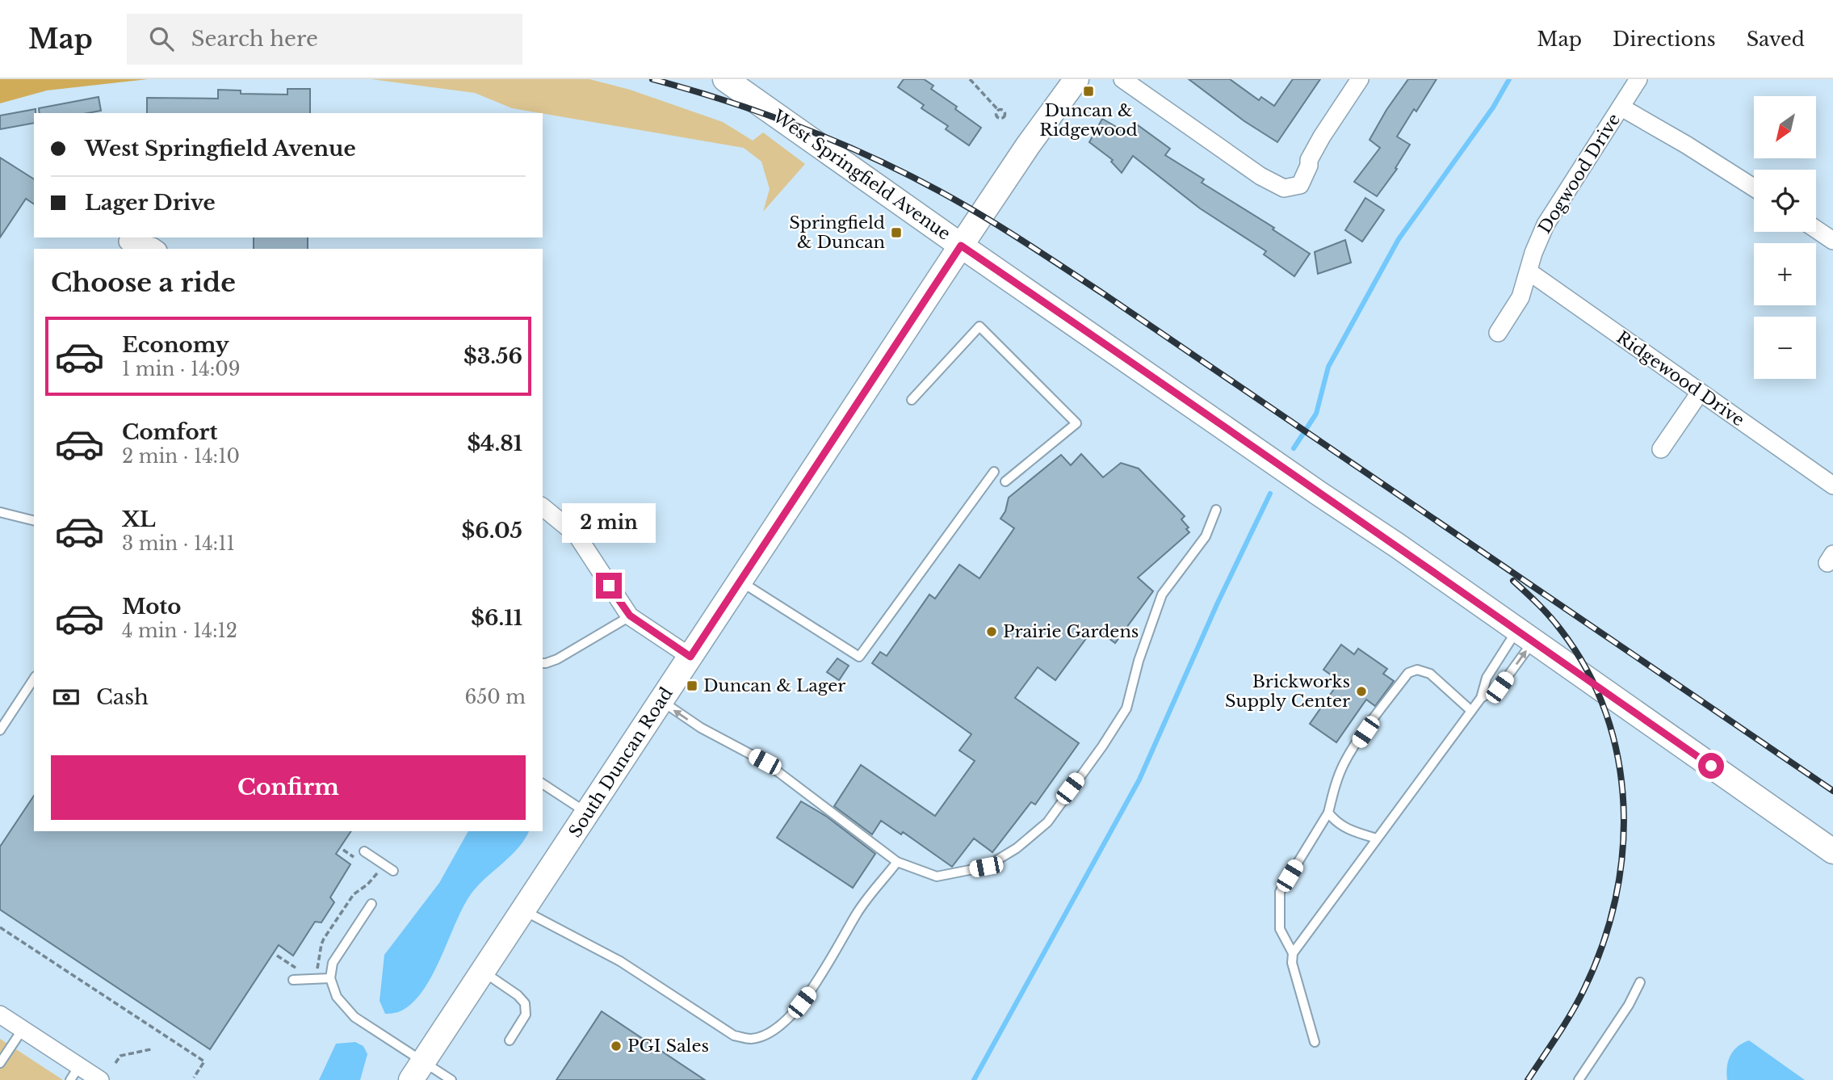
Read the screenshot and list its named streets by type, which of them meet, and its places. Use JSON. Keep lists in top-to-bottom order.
{
  "streets": {
    "main road": ["West Springfield Avenue", "South Duncan Road"],
    "street": ["Dogwood Drive", "Ridgewood Drive"]
  },
  "crossings": [
    ["Dogwood Drive", "Ridgewood Drive"],
    ["West Springfield Avenue", "South Duncan Road"]
  ],
  "places": {
    "transit": ["Duncan & Ridgewood", "Springfield & Duncan", "Duncan & Lager"],
    "other": ["Prairie Gardens", "Brickworks Supply Center", "PGI Sales"]
  },
  "north": "bottom left",
  "page": {
    "header": "Map",
    "search": "Search here",
    "nav": ["Map", "Directions", "Saved"],
    "map_buttons": ["+", "−"],
    "banner": ["West Springfield Avenue", "Lager Drive"],
    "heading": "Choose a ride",
    "list": [
      {
        "name": "Economy",
        "note": "1 min · 14:09",
        "value": "$3.56"
      },
      {
        "name": "Comfort",
        "note": "2 min · 14:10",
        "value": "$4.81"
      },
      {
        "name": "XL",
        "note": "3 min · 14:11",
        "value": "$6.05"
      },
      {
        "name": "Moto",
        "note": "4 min · 14:12",
        "value": "$6.11"
      }
    ],
    "bubble": "2 min",
    "pay": ["Cash", "650 m"],
    "buttons": "Confirm"
  }
}
